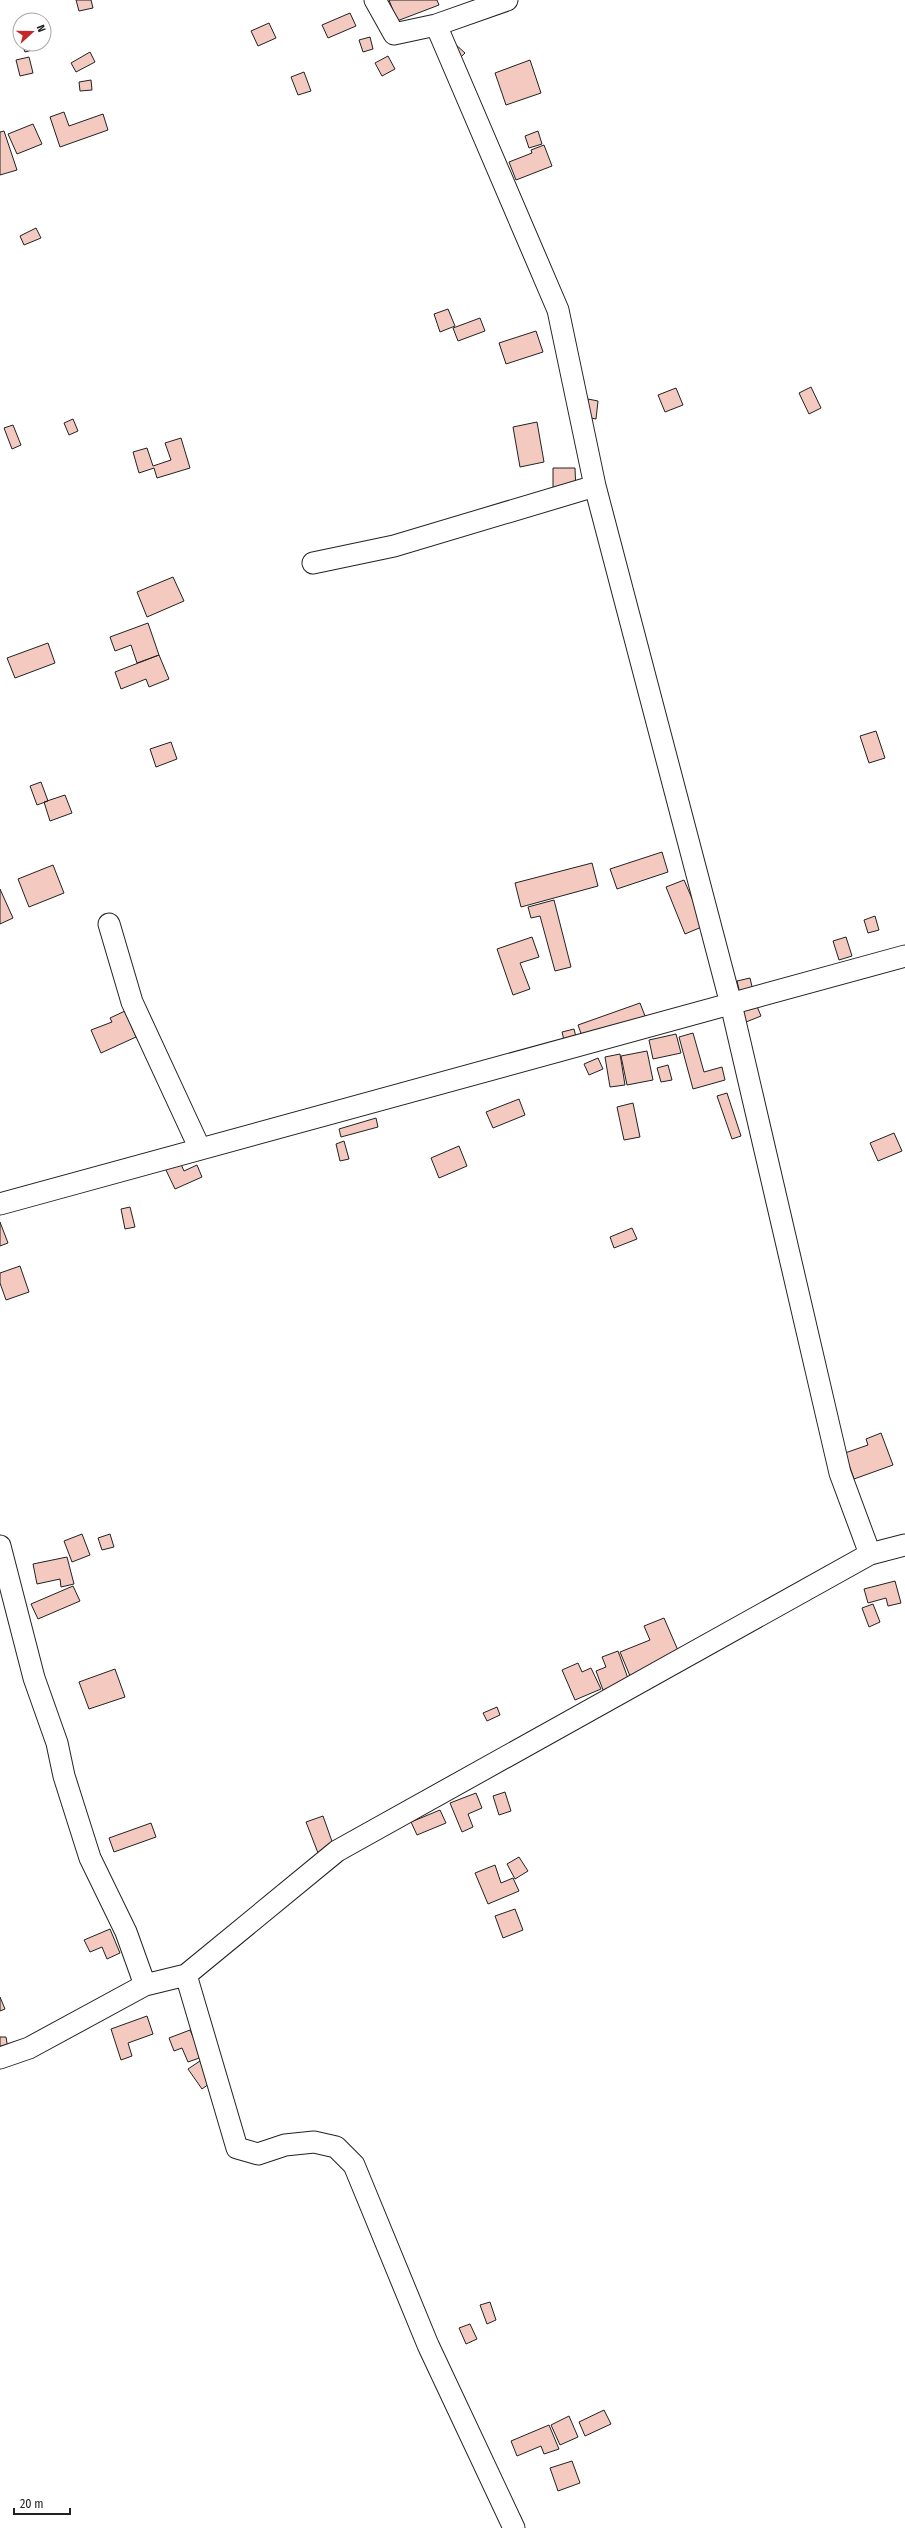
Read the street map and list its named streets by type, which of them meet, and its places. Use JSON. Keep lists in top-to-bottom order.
{
  "scale_bar": "20 m",
  "north": "right"
}
